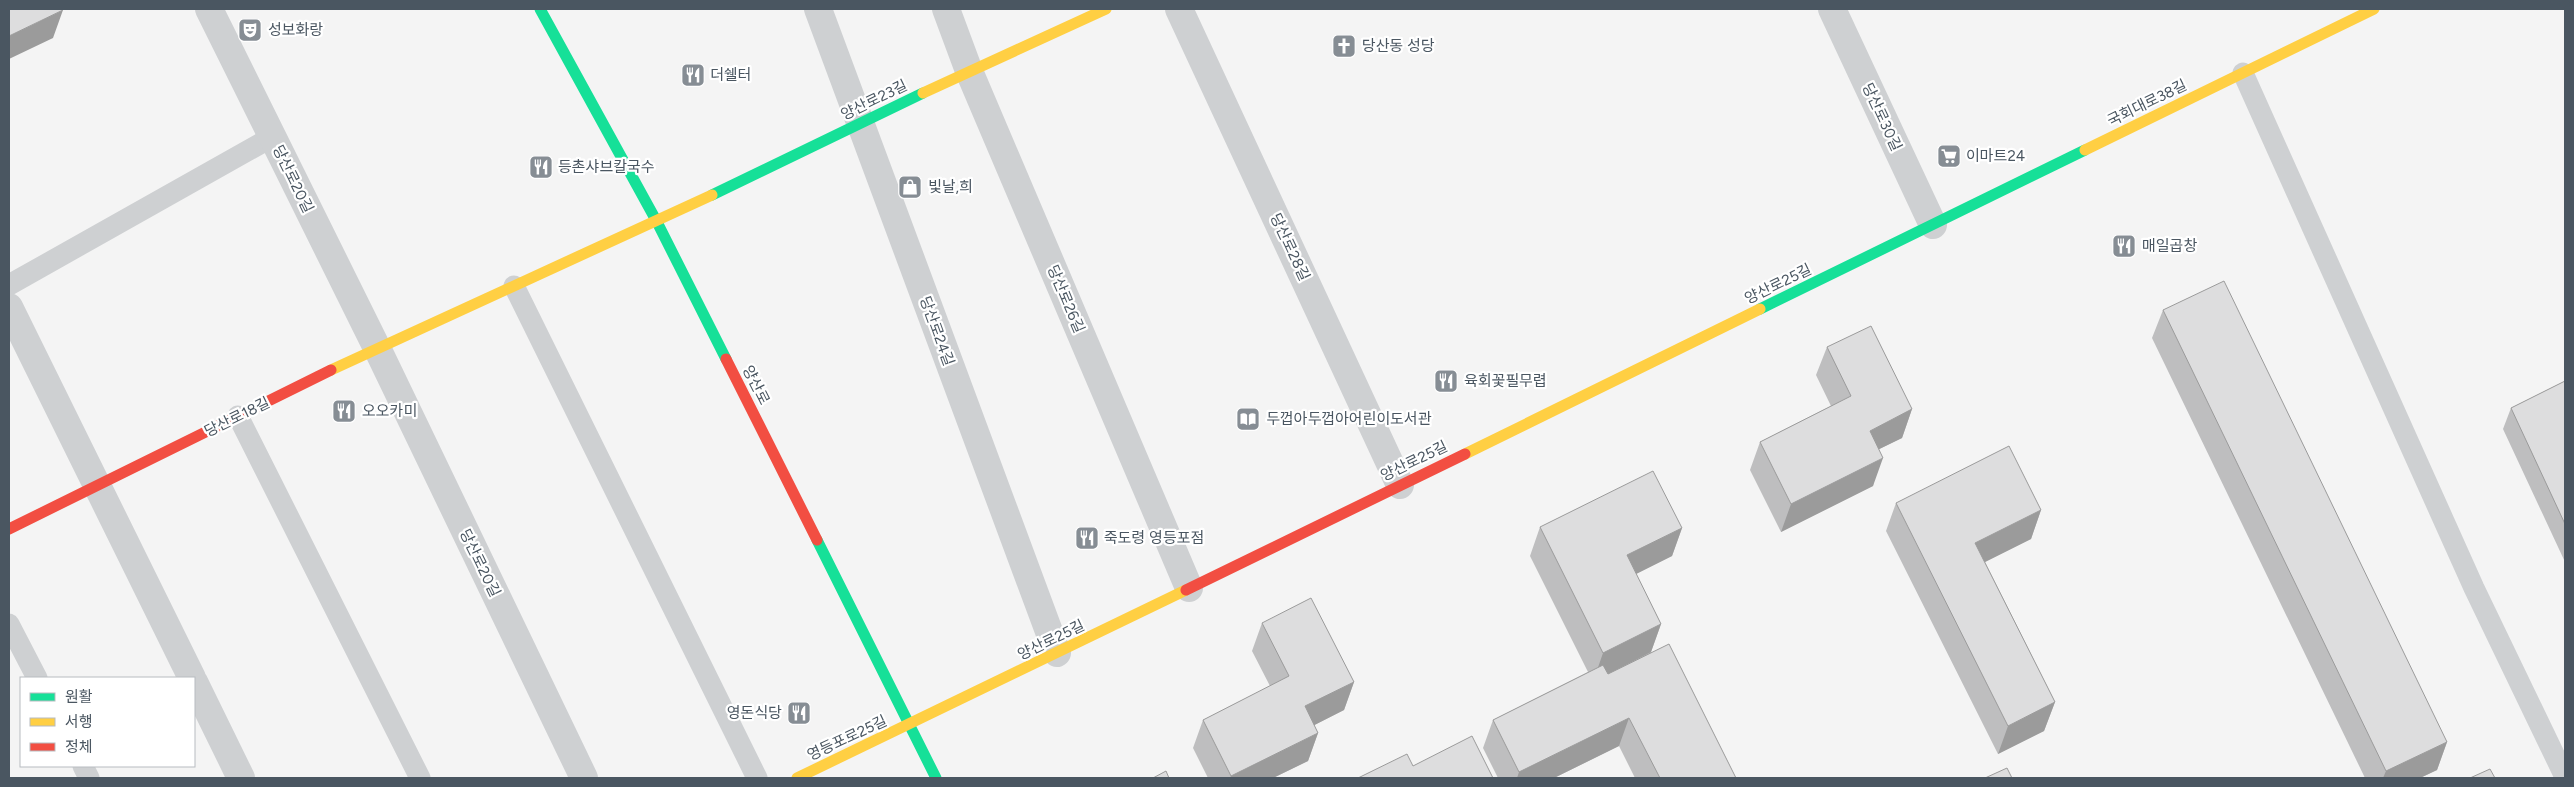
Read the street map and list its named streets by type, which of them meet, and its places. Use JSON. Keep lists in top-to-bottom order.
{
  "streets": {
    "street": [
      "양산로23길",
      "국회대로38길",
      "당산로30길",
      "당산로20길",
      "당산로28길",
      "양산로25길",
      "당산로26길",
      "당산로24길",
      "양산로",
      "당산로18길",
      "영등포로25길"
    ]
  },
  "crossings": [
    ["양산로23길", "당산로26길"],
    ["양산로23길", "당산로24길"],
    ["양산로23길", "양산로"],
    ["국회대로38길", "당산로30길"],
    ["국회대로38길", "양산로25길"],
    ["당산로30길", "양산로25길"],
    ["당산로20길", "당산로18길"],
    ["당산로28길", "양산로25길"],
    ["양산로25길", "당산로26길"],
    ["양산로25길", "당산로24길"],
    ["양산로25길", "양산로"],
    ["양산로25길", "영등포로25길"],
    ["양산로", "영등포로25길"]
  ],
  "places": {
    "theatre": ["성보화랑"],
    "church": ["당산동 성당"],
    "restaurant": [
      "더쉘터",
      "등촌샤브칼국수",
      "매일곱창",
      "육회꽃필무렵",
      "오오카미",
      "죽도령 영등포점",
      "영돈식당"
    ],
    "supermarket": ["이마트24"],
    "shop": ["빛날,희"],
    "library": ["두껍아두껍아어린이도서관"]
  },
  "legend": ["원활", "서행", "정체"]
}
